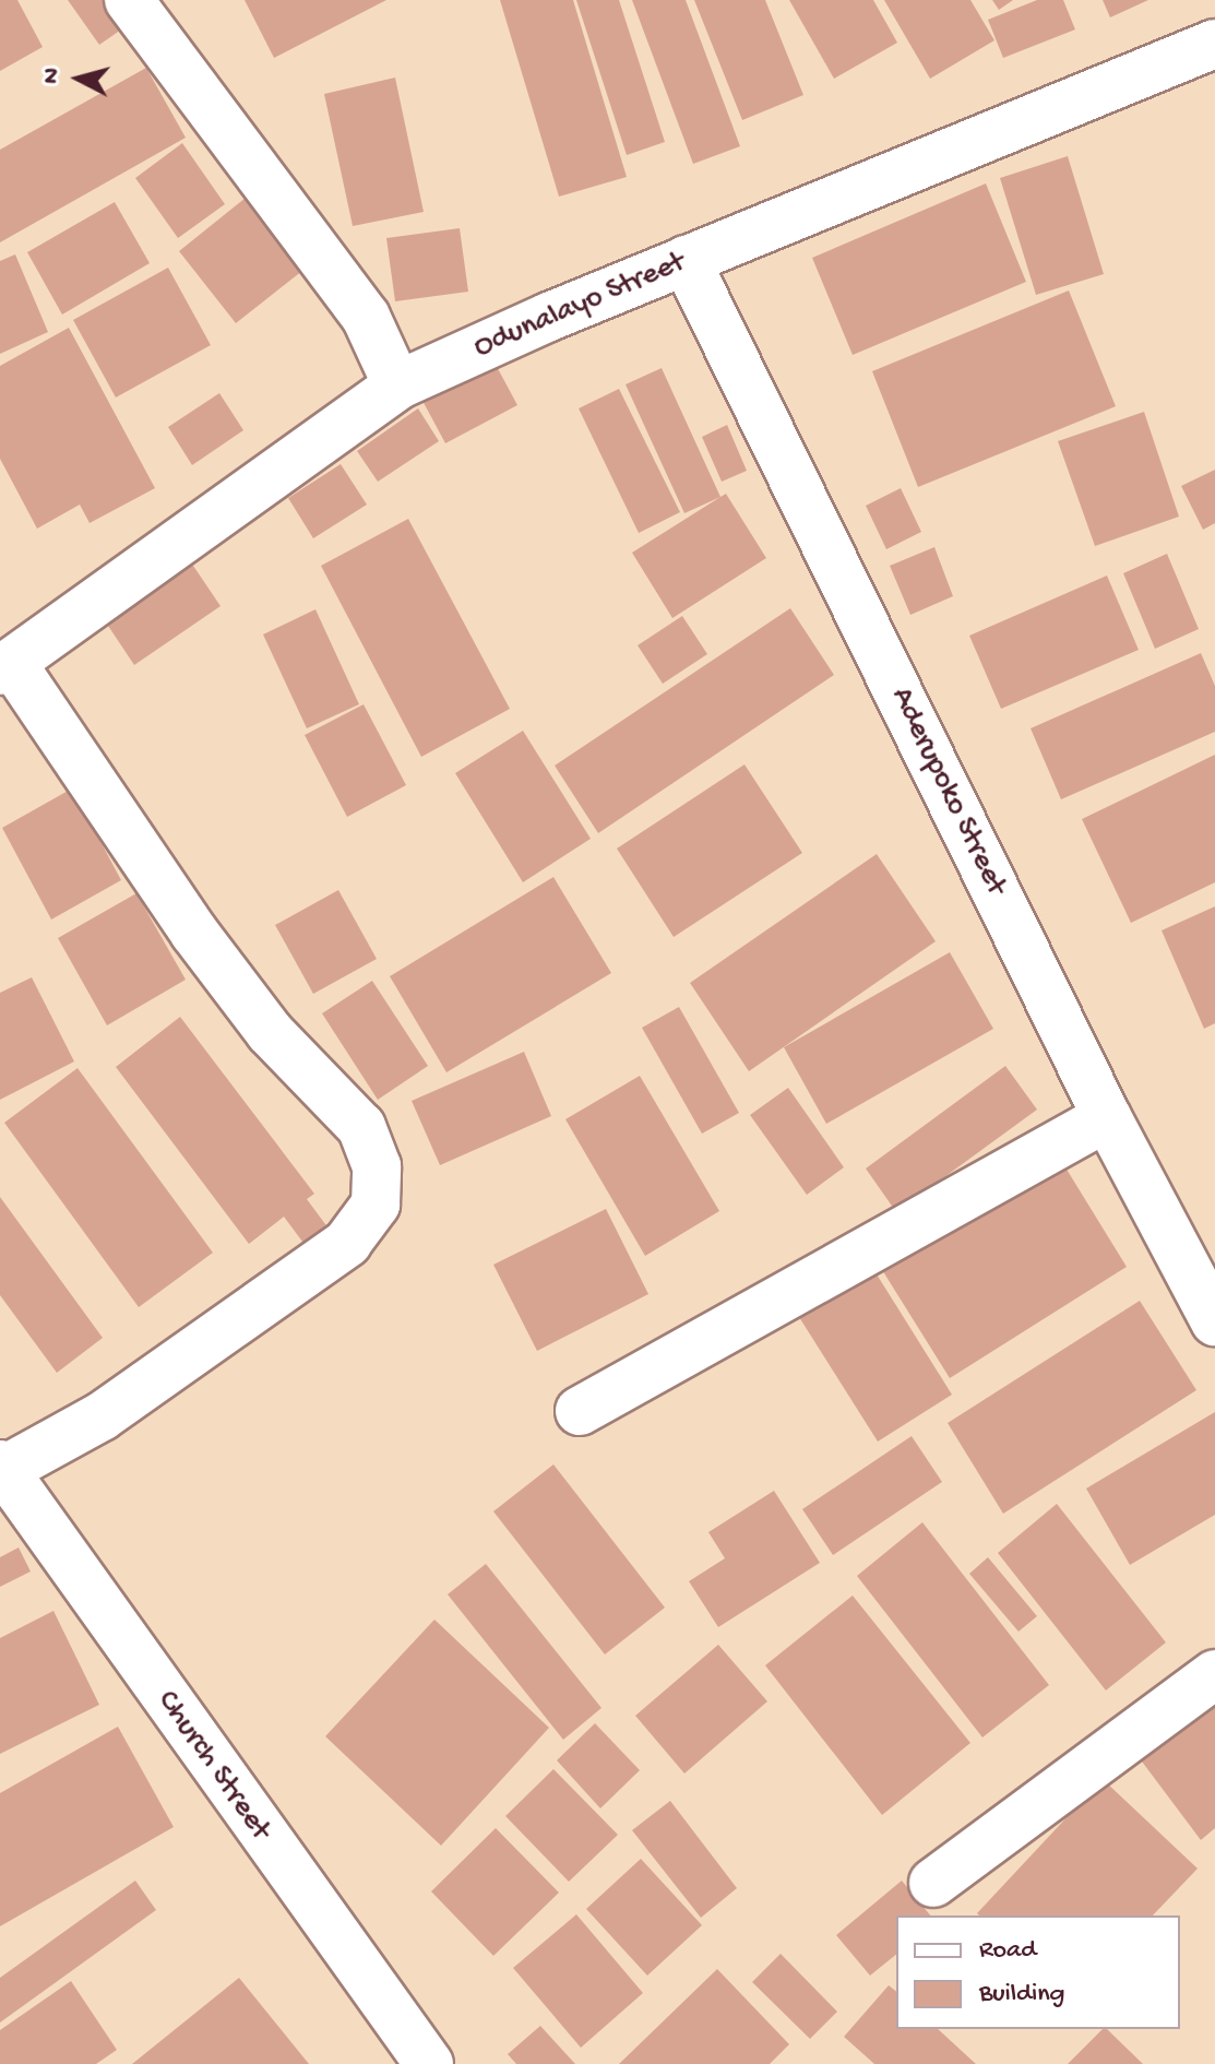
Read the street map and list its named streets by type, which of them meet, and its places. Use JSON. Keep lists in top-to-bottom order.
{
  "streets": {
    "street": ["Odunalayo Street", "Aderupoko Street", "Church Street"]
  },
  "crossings": [
    ["Odunalayo Street", "Aderupoko Street"]
  ],
  "legend": ["Road", "Building"],
  "north": "left"
}
